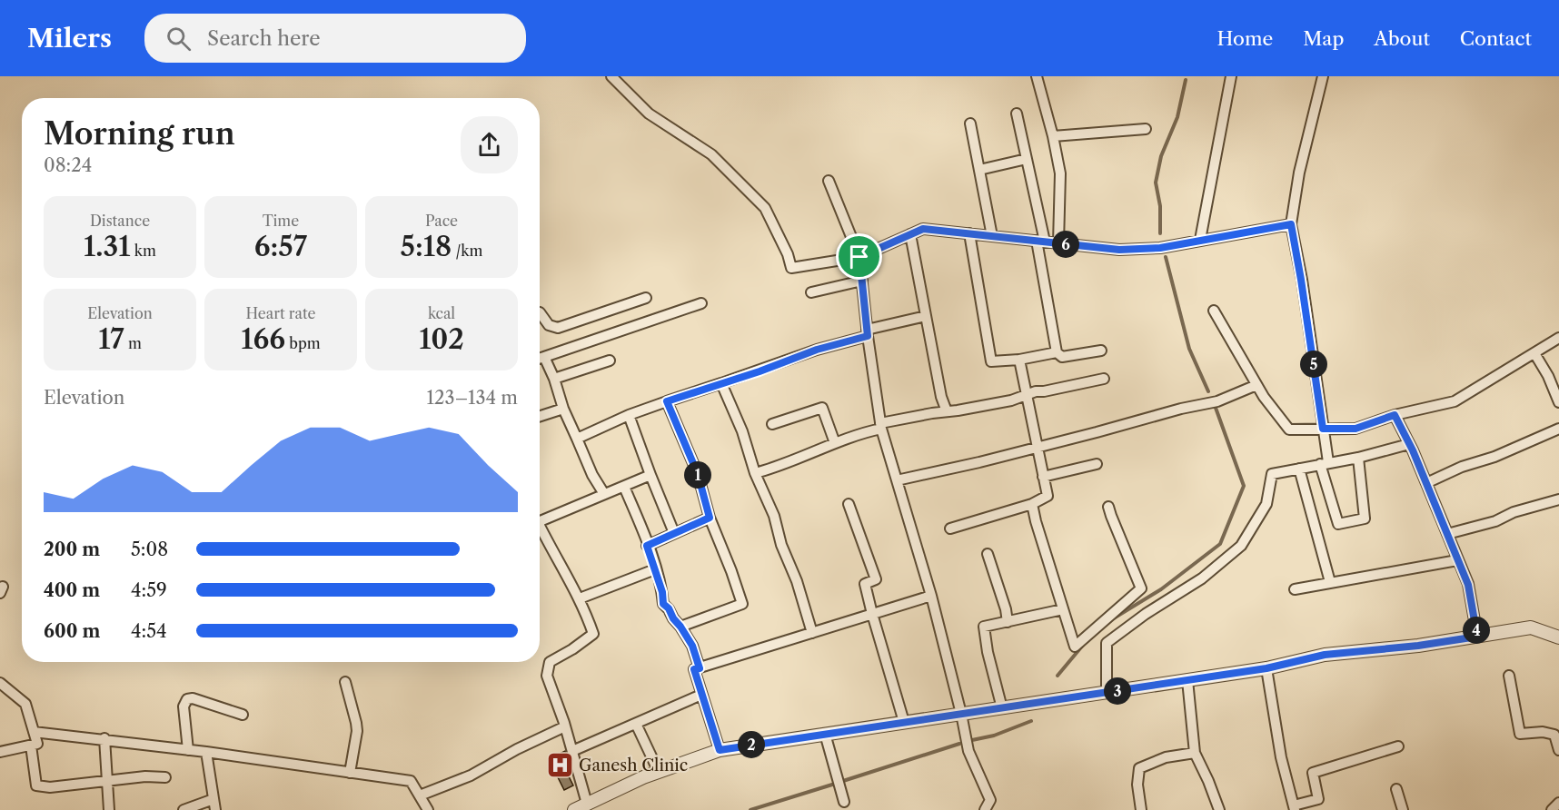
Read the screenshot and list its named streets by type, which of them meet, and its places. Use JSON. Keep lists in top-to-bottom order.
{
  "places": {
    "hospital": ["Ganesh Clinic"]
  },
  "page": {
    "header": "Milers",
    "search": "Search here",
    "nav": [
      "Home",
      "Map",
      "About",
      "Contact"
    ],
    "heading": ["Morning run", "08:24"],
    "stats": [
      ["Distance", "1.31 km"],
      ["Time", "6:57"],
      ["Pace", "5:18 /km"],
      ["Elevation", "17 m"],
      ["Heart rate", "166 bpm"],
      ["kcal", "102"]
    ],
    "pins": [
      "6",
      "5",
      "1",
      "4",
      "3",
      "2"
    ],
    "chart": ["Elevation", "123–134 m"],
    "list": [
      {
        "name": "200 m",
        "note": "5:08"
      },
      {
        "name": "400 m",
        "note": "4:59"
      },
      {
        "name": "600 m",
        "note": "4:54"
      }
    ]
  }
}
